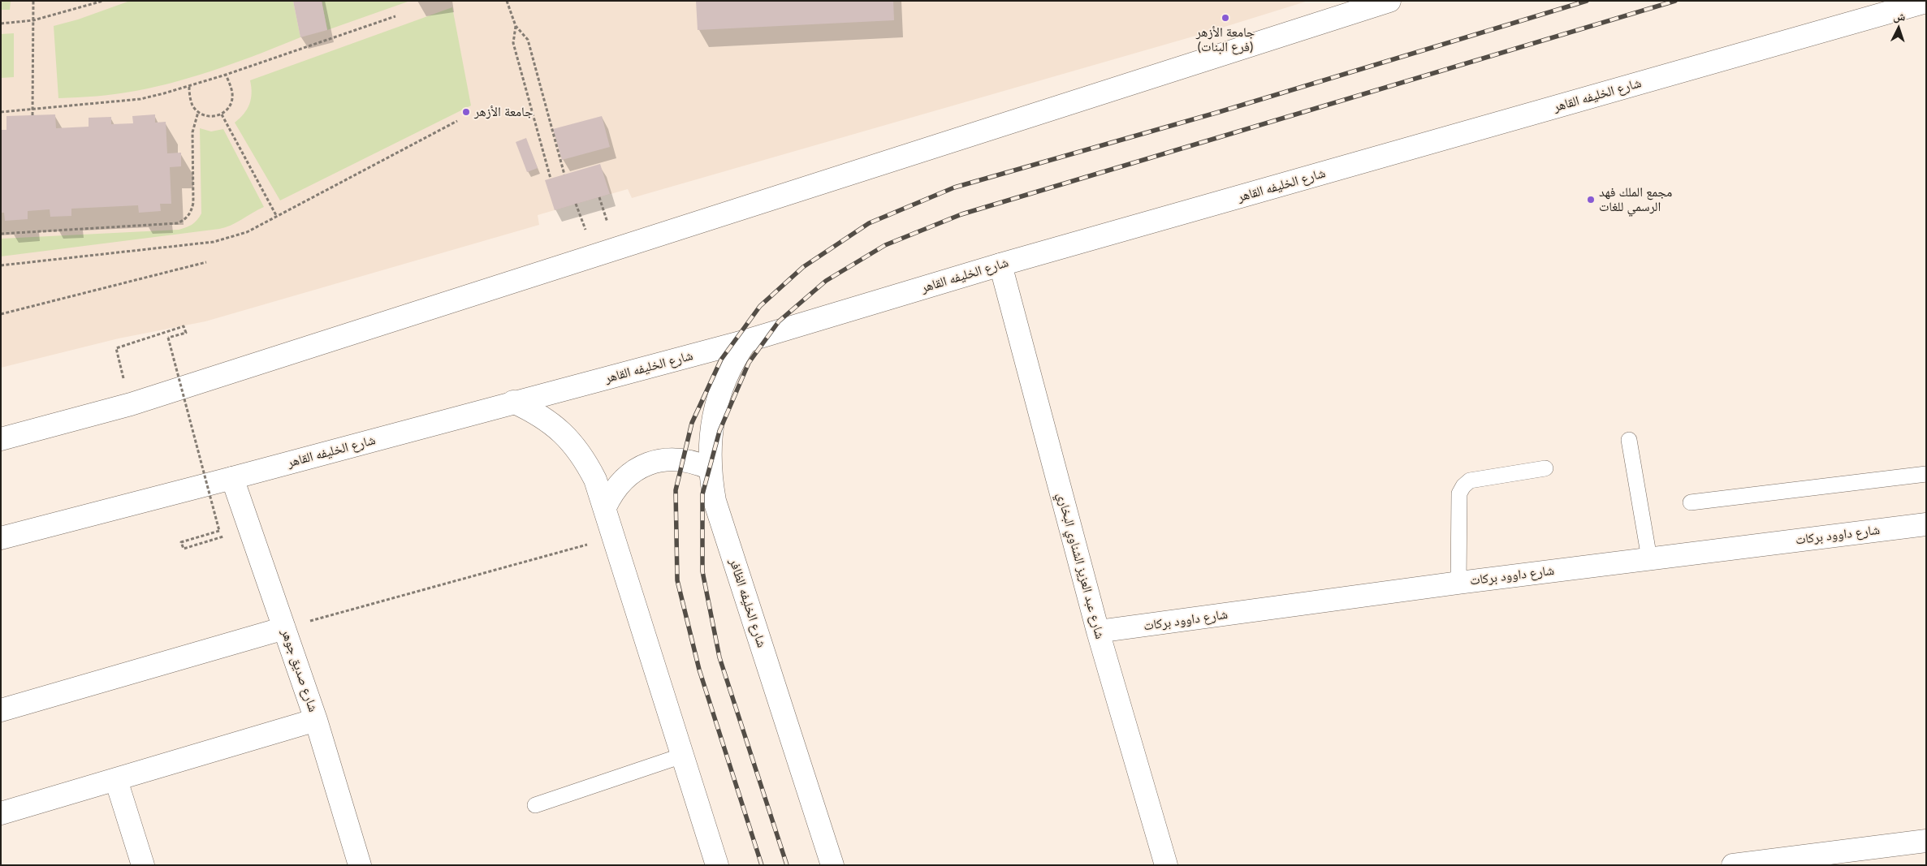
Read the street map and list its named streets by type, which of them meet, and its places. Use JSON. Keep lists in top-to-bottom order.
{
  "streets": {
    "street": [
      "شارع الخليفه القاهر",
      "شارع داوود بركات",
      "شارع عبد العزيز الشناوي البخاري",
      "شارع الخليفه الظافر",
      "شارع صديق جوهر"
    ]
  },
  "crossings": [
    ["شارع الخليفه القاهر", "شارع عبد العزيز الشناوي البخاري"],
    ["شارع الخليفه القاهر", "شارع الخليفه الظافر"],
    ["شارع الخليفه القاهر", "شارع صديق جوهر"],
    ["شارع داوود بركات", "شارع عبد العزيز الشناوي البخاري"]
  ],
  "places": ["جامعة الأزهر (فرع البنات)", "جامعة الأزهر", "مجمع الملك فهد الرسمي للغات"],
  "north": "top"
}
